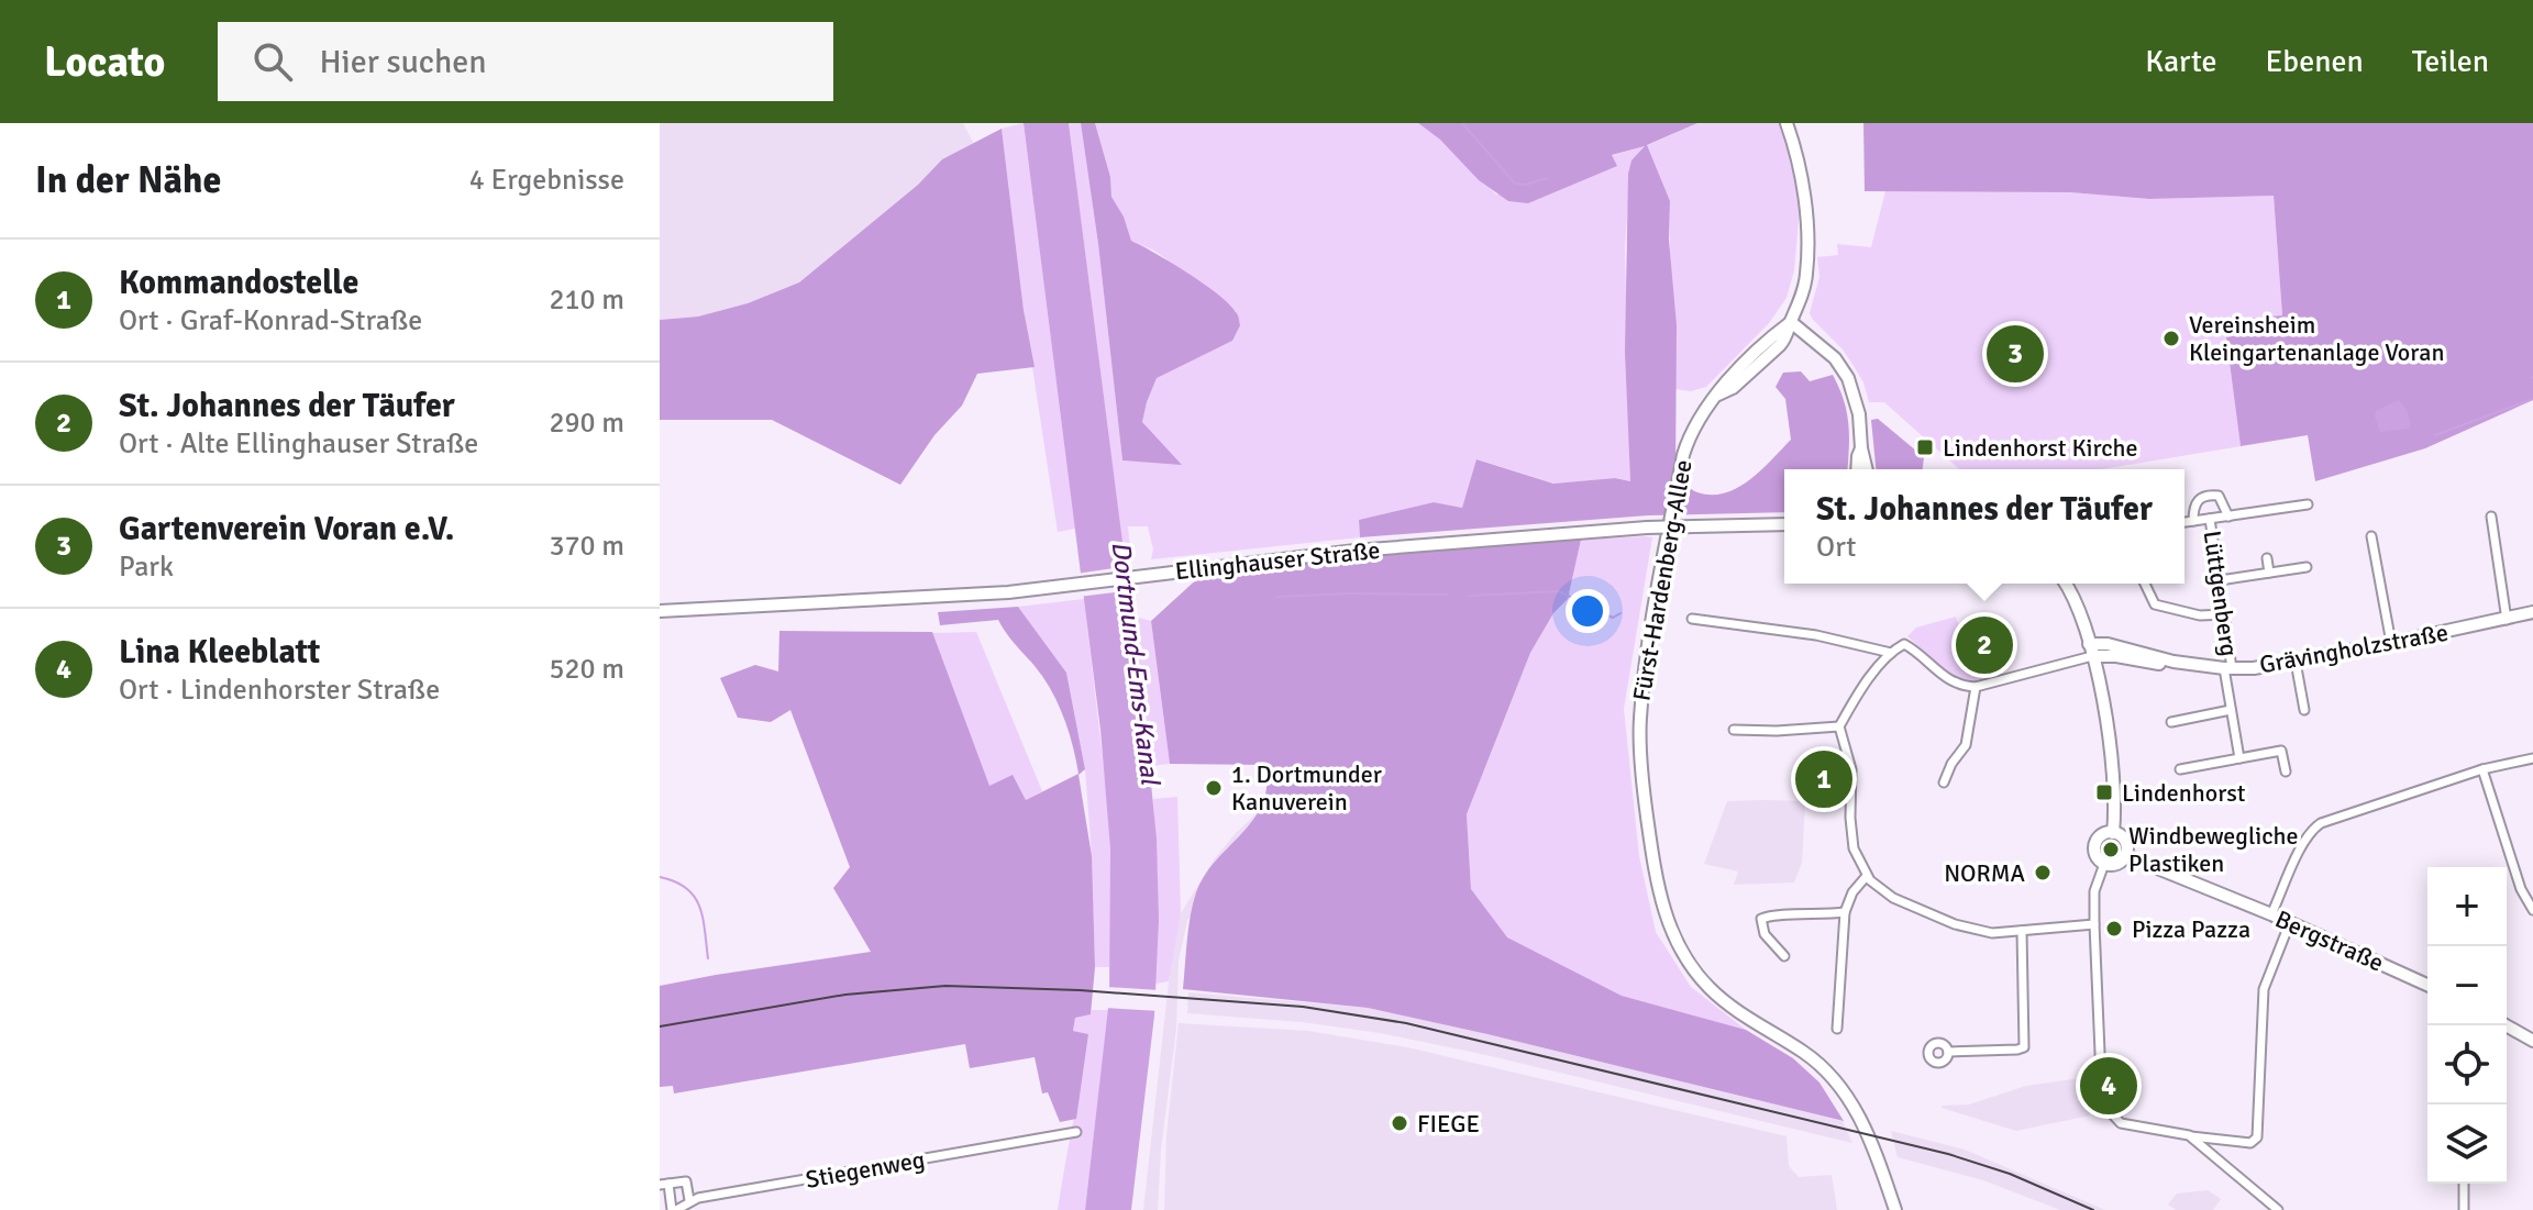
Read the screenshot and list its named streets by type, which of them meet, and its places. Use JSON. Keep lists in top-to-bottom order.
{
  "streets": {
    "street": [
      "Ellinghauser Straße",
      "Fürst-Hardenberg-Allee",
      "Lüttgenberg",
      "Grävingholzstraße",
      "Bergstraße",
      "Stiegenweg"
    ]
  },
  "crossings": [
    ["Lüttgenberg", "Grävingholzstraße"]
  ],
  "water": ["Dortmund-Ems-Kanal"],
  "places": {
    "other": [
      "Vereinsheim Kleingartenanlage Voran",
      "1. Dortmunder Kanuverein",
      "Windbewegliche Plastiken",
      "NORMA",
      "Pizza Pazza",
      "FIEGE"
    ],
    "transit": ["Lindenhorst Kirche", "Lindenhorst"]
  },
  "page": {
    "header": "Locato",
    "search": "Hier suchen",
    "nav": ["Karte", "Ebenen", "Teilen"],
    "heading": ["In der Nähe", "4 Ergebnisse"],
    "list": [
      {
        "mark": "1",
        "name": "Kommandostelle",
        "note": "Ort · Graf-Konrad-Straße",
        "value": "210 m"
      },
      {
        "mark": "2",
        "name": "St. Johannes der Täufer",
        "note": "Ort · Alte Ellinghauser Straße",
        "value": "290 m"
      },
      {
        "mark": "3",
        "name": "Gartenverein Voran e.V.",
        "note": "Park",
        "value": "370 m"
      },
      {
        "mark": "4",
        "name": "Lina Kleeblatt",
        "note": "Ort · Lindenhorster Straße",
        "value": "520 m"
      }
    ],
    "pins": [
      "3",
      "2",
      "1",
      "4"
    ],
    "popup": ["St. Johannes der Täufer", "Ort"],
    "map_buttons": ["+", "−"]
  }
}
